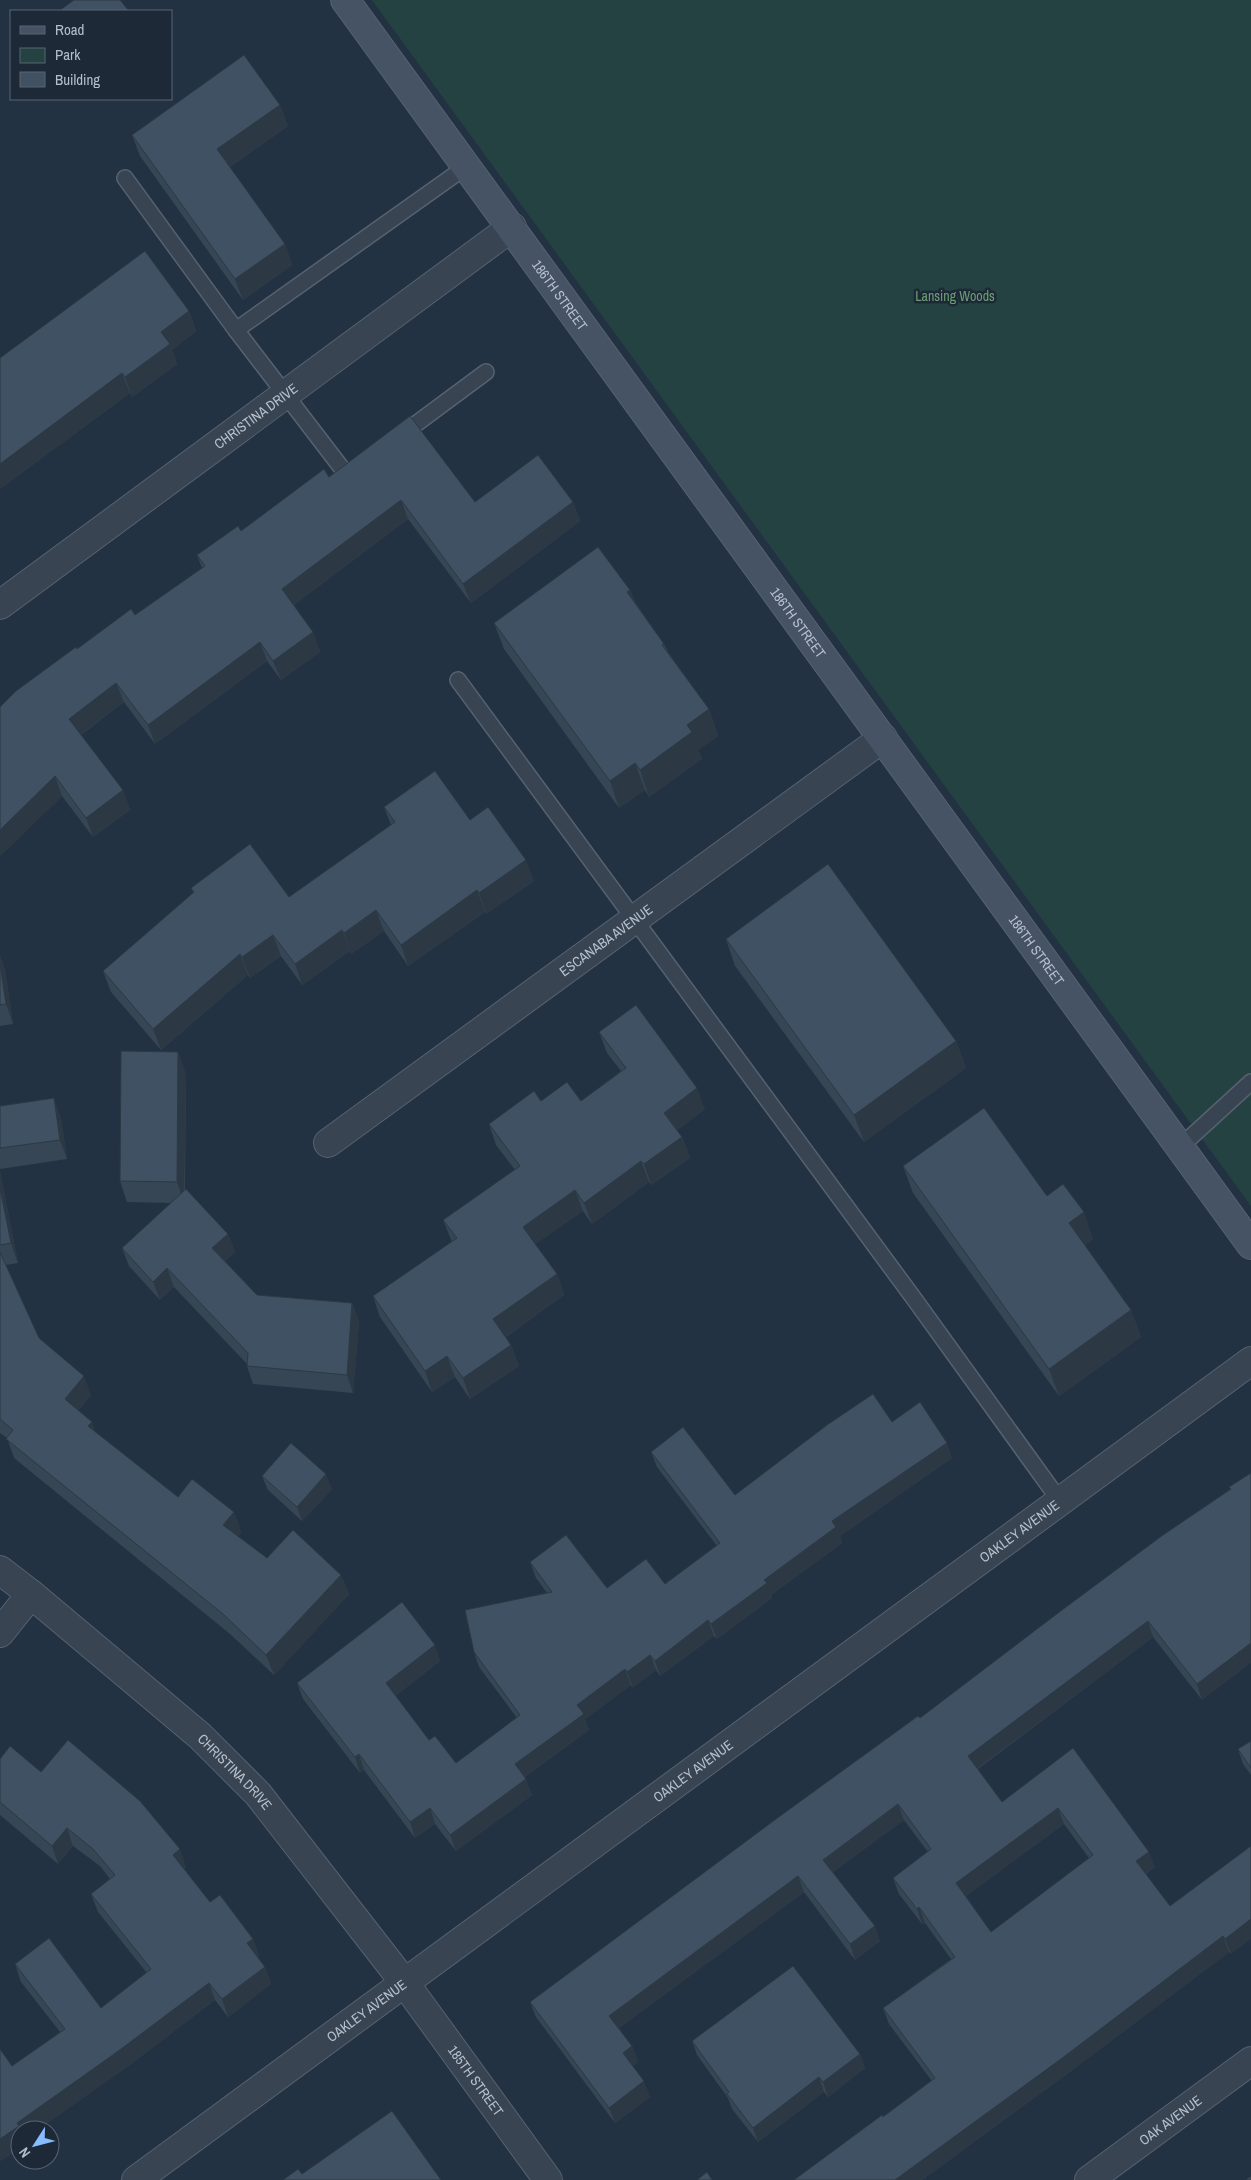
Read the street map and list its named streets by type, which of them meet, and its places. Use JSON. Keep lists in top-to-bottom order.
{
  "streets": {
    "street": [
      "186TH STREET",
      "CHRISTINA DRIVE",
      "ESCANABA AVENUE",
      "OAKLEY AVENUE",
      "185TH STREET",
      "OAK AVENUE"
    ]
  },
  "crossings": [
    ["186TH STREET", "CHRISTINA DRIVE"],
    ["186TH STREET", "ESCANABA AVENUE"],
    ["CHRISTINA DRIVE", "OAKLEY AVENUE"],
    ["CHRISTINA DRIVE", "185TH STREET"],
    ["OAKLEY AVENUE", "185TH STREET"]
  ],
  "parks": ["Lansing Woods"],
  "legend": ["Road", "Park", "Building"],
  "north": "bottom left"
}
